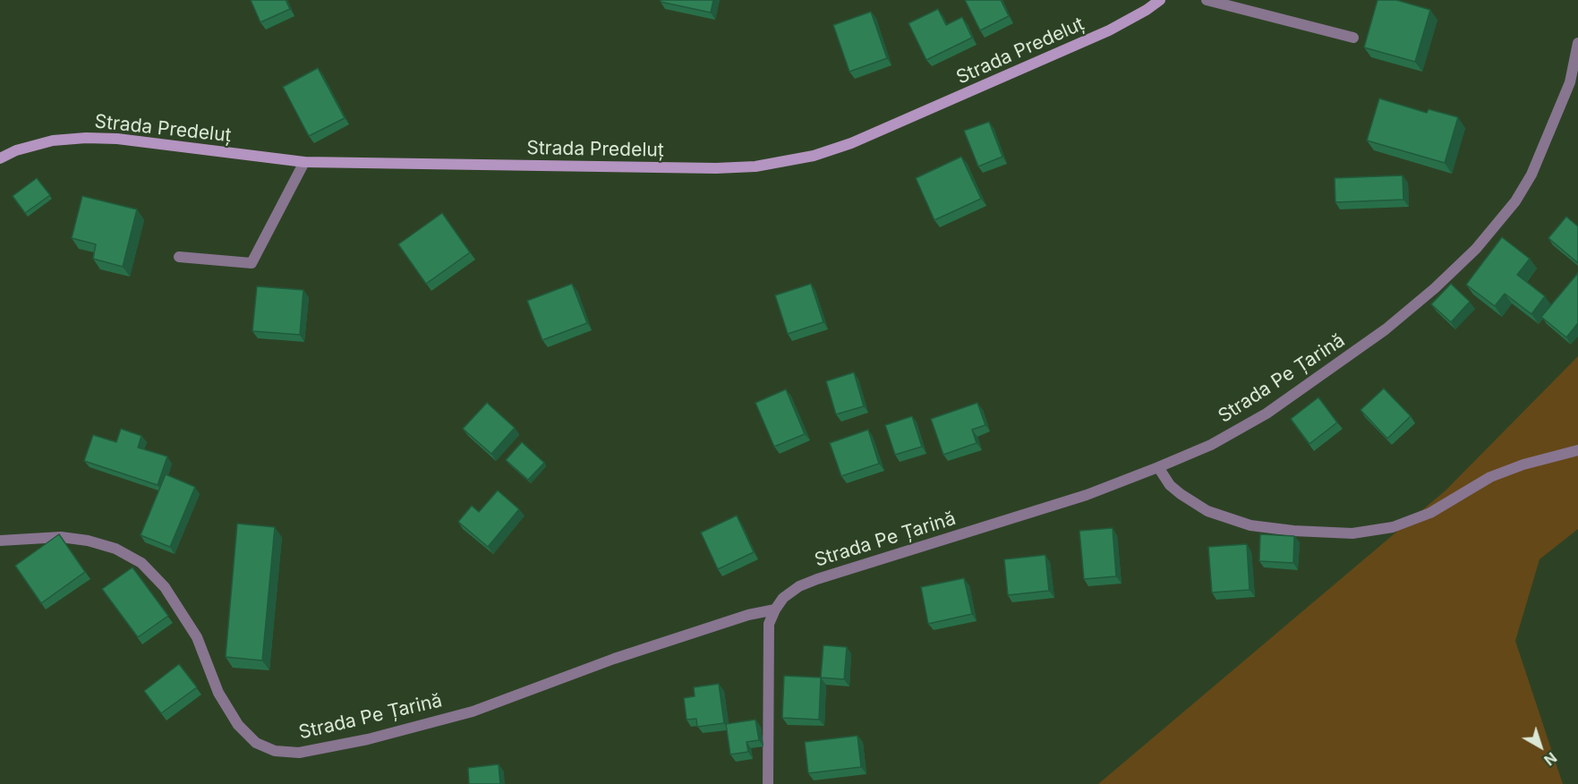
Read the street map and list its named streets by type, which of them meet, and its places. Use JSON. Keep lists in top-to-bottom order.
{
  "streets": {
    "main road": ["Strada Predeluț"],
    "street": ["Strada Pe Țarină"]
  },
  "north": "bottom right"
}
